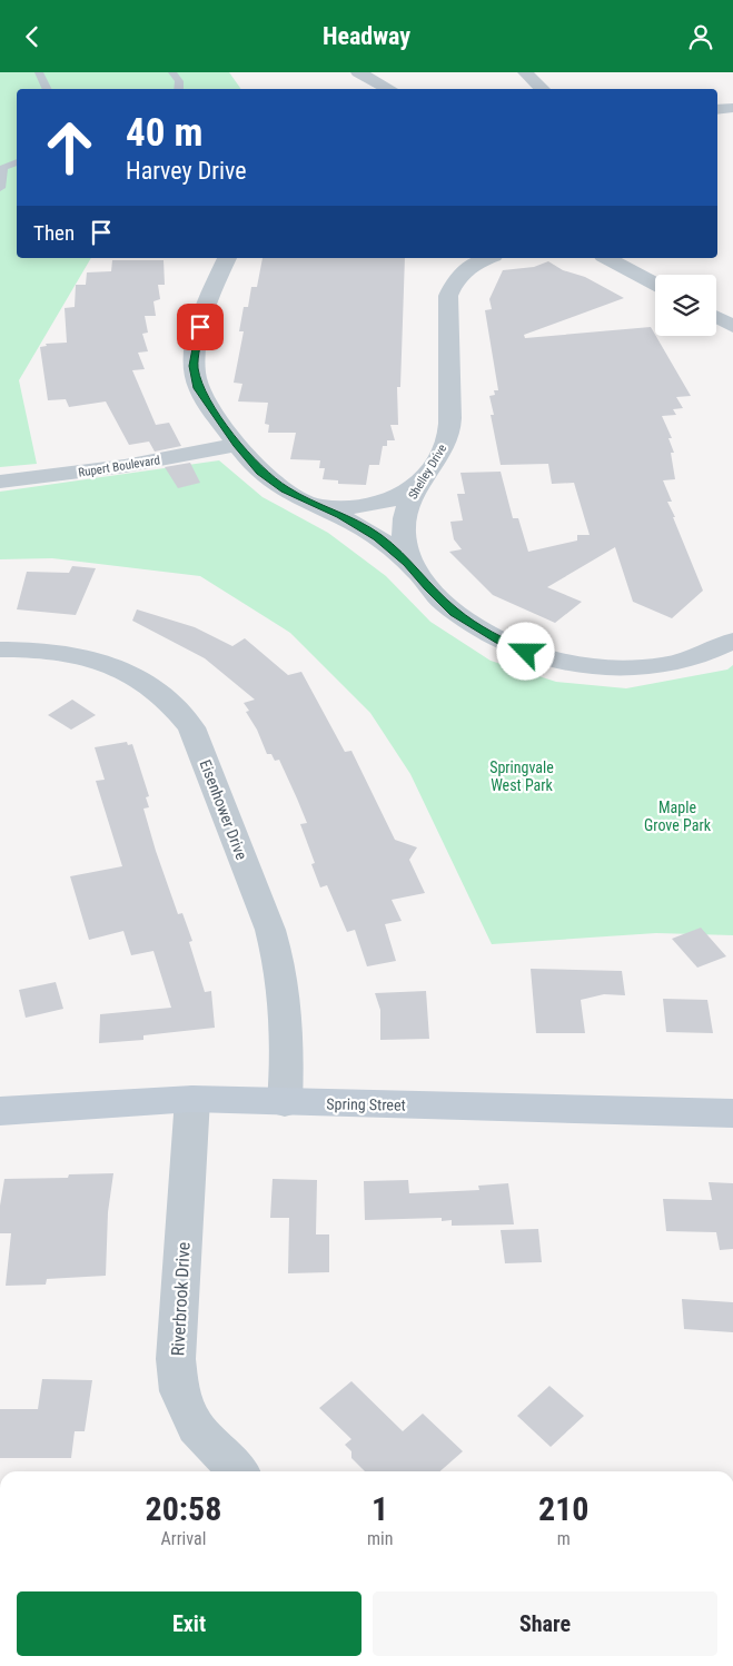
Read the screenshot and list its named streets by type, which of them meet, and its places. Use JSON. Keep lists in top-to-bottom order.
{
  "streets": {
    "main road": ["Spring Street"],
    "street": [
      "Rupert Boulevard",
      "Shelley Drive",
      "Eisenhower Drive",
      "Riverbrook Drive"
    ]
  },
  "crossings": [
    ["Eisenhower Drive", "Spring Street"],
    ["Spring Street", "Riverbrook Drive"]
  ],
  "parks": ["Springvale West Park", "Maple Grove Park"],
  "page": {
    "header": "Headway",
    "turn": ["40 m", "Harvey Drive"],
    "then": "Then",
    "eta": [
      "20:58",
      "Arrival",
      "1",
      "min",
      "210",
      "m"
    ],
    "buttons": ["Exit", "Share"]
  }
}
